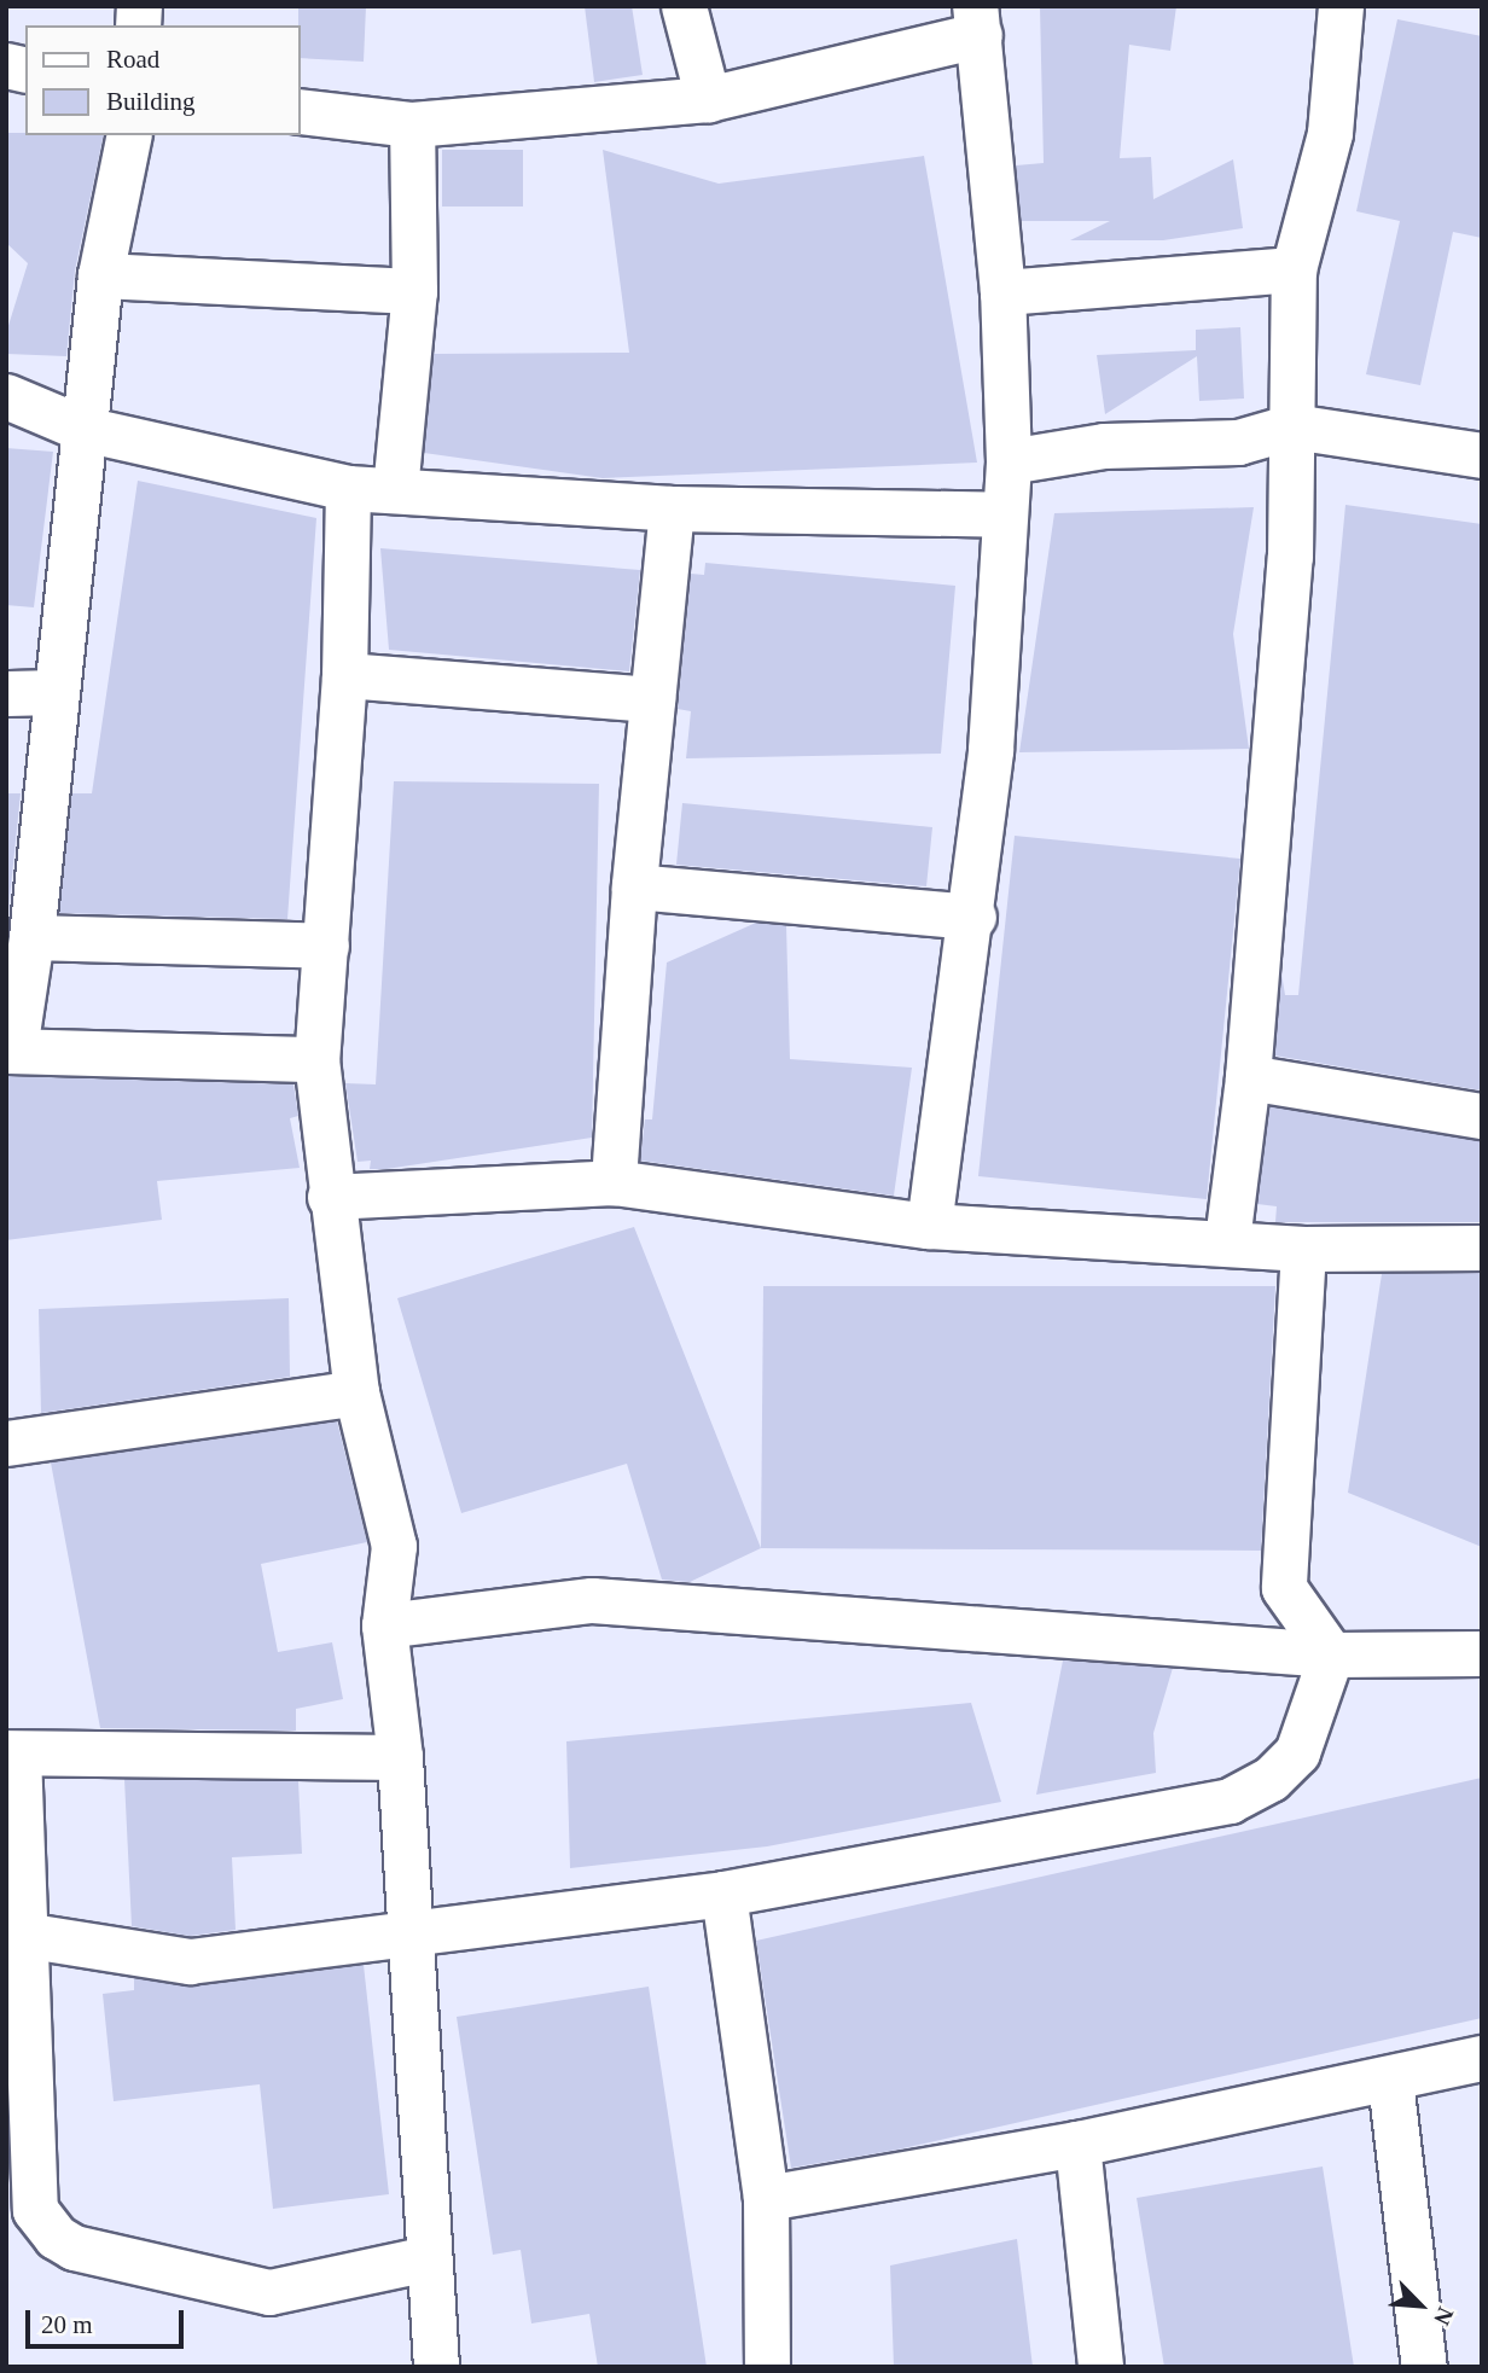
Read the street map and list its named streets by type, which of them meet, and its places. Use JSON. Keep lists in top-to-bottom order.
{
  "legend": ["Road", "Building"],
  "scale_bar": "20 m",
  "north": "bottom right"
}
